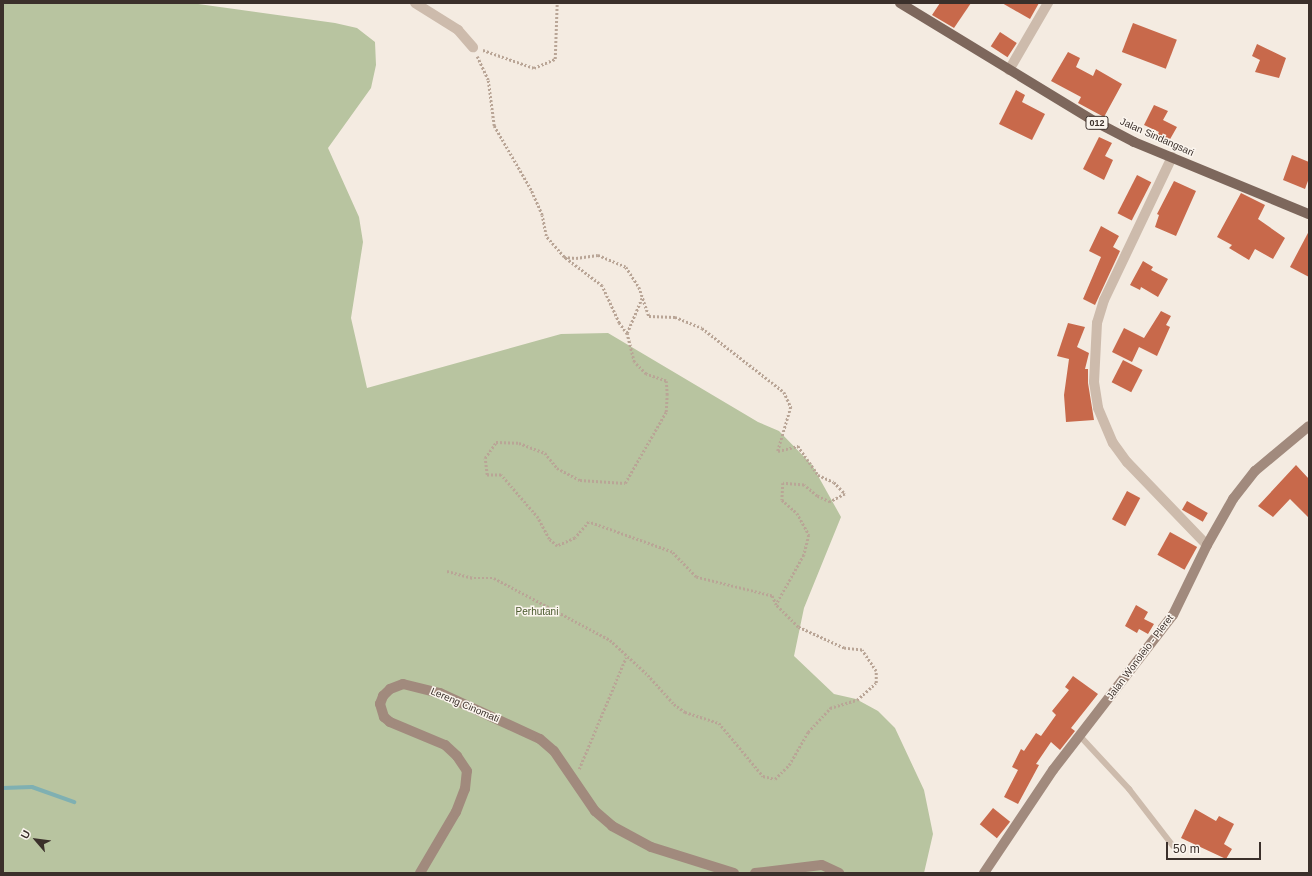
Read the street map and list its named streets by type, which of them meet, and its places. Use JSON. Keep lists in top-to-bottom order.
{
  "streets": {
    "main road": [
      "012",
      "Jalan Sindangsari",
      "Jalan Wonolelo - Pleret",
      "Lereng Cinomati"
    ]
  },
  "parks": ["Perhutani"],
  "scale_bar": "50 m",
  "north": "top left"
}
